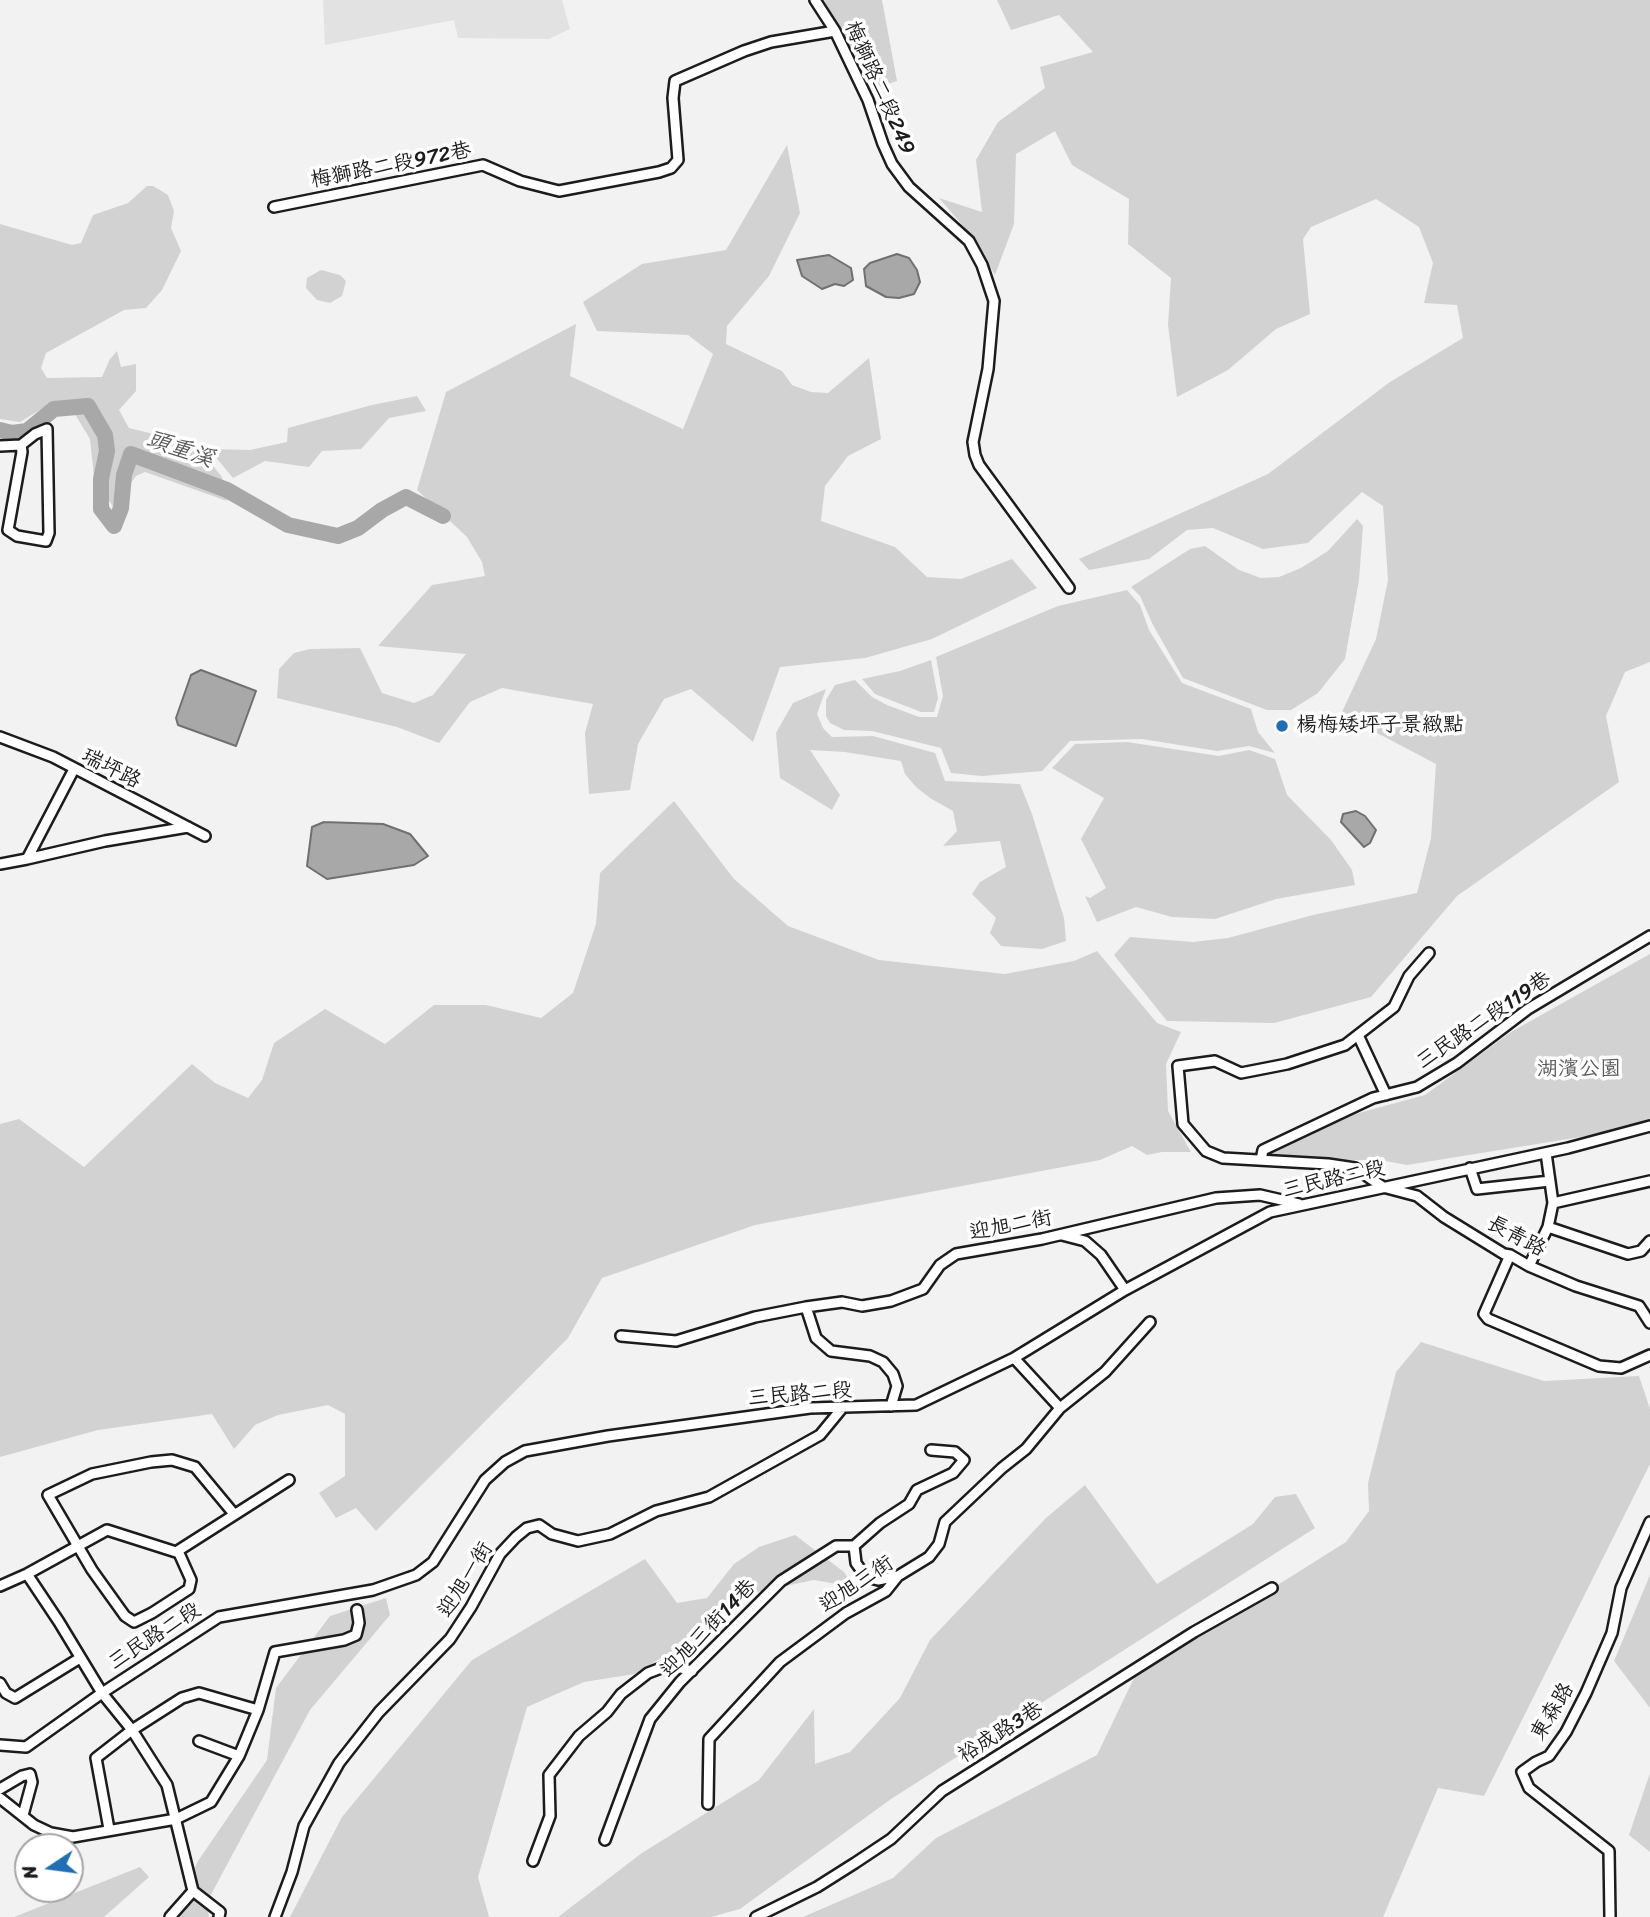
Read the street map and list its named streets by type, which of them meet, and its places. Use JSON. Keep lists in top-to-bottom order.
{
  "streets": {
    "street": [
      "梅獅路二段249",
      "梅獅路二段972巷",
      "瑞坪路",
      "三民路二段119巷",
      "三民路二段",
      "迎旭二街",
      "長青路",
      "迎旭一街",
      "迎旭三街",
      "迎旭三街14巷",
      "東森路",
      "裕成路3巷"
    ]
  },
  "crossings": [
    ["梅獅路二段249", "梅獅路二段972巷"],
    ["三民路二段", "迎旭二街"],
    ["三民路二段", "長青路"],
    ["三民路二段", "迎旭一街"]
  ],
  "water": ["頭重溪"],
  "parks": ["湖濱公園"],
  "places": ["楊梅矮坪子景緻點"],
  "north": "left"
}
